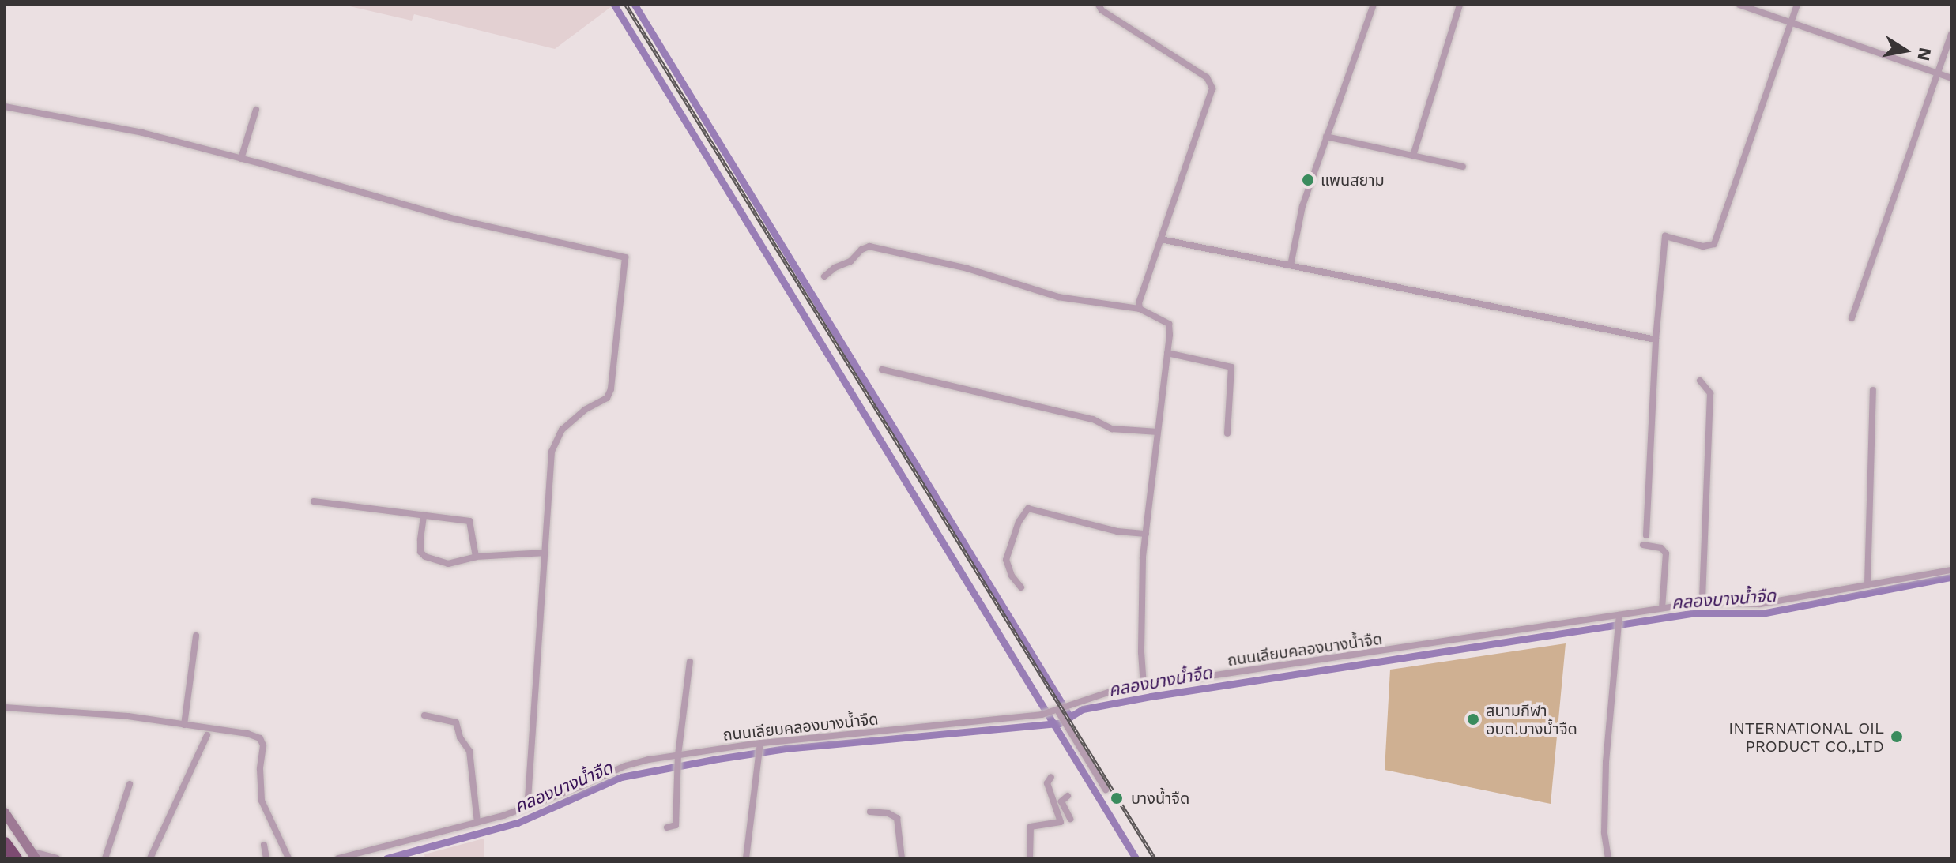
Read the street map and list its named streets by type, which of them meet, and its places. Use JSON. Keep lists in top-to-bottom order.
{
  "streets": {
    "street": ["ถนนเลียบคลองบางน้ำจืด"]
  },
  "water": ["คลองบางน้ำจืด"],
  "places": [
    "แพนสยาม",
    "สนามกีฬา อบต.บางน้ำจืด",
    "INTERNATIONAL OIL PRODUCT CO.,LTD",
    "บางน้ำจืด"
  ],
  "north": "right"
}
